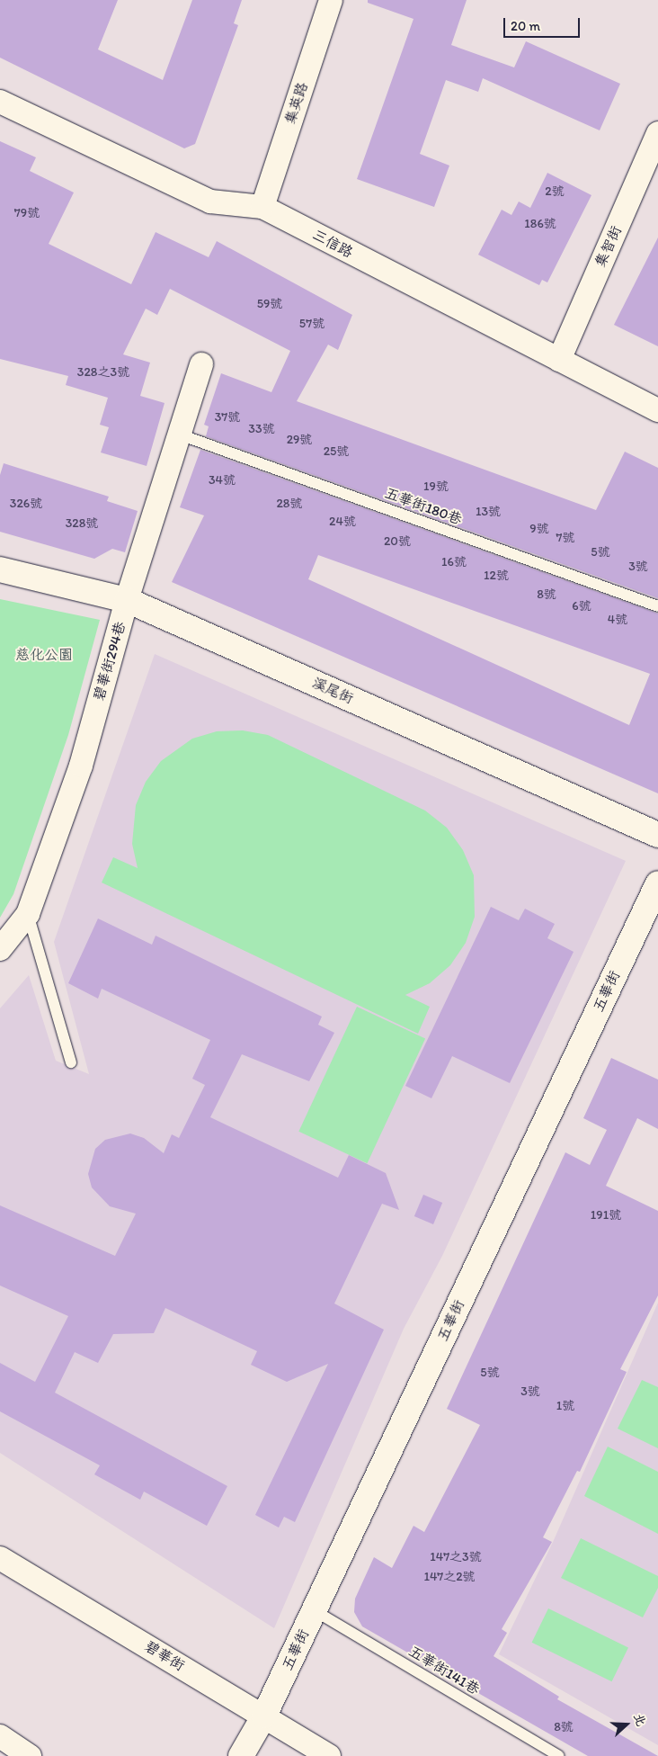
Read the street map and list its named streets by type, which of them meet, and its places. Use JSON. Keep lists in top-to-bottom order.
{
  "streets": {
    "street": [
      "集英路",
      "三信路",
      "集智街",
      "碧華街294巷",
      "溪尾街",
      "五華街",
      "碧華街"
    ],
    "lane": ["五華街180巷", "五華街141巷"]
  },
  "crossings": [
    ["集英路", "三信路"],
    ["三信路", "集智街"],
    ["五華街180巷", "碧華街294巷"],
    ["碧華街294巷", "溪尾街"],
    ["五華街", "碧華街"],
    ["五華街", "五華街141巷"]
  ],
  "parks": ["慈化公園"],
  "house_numbers": [
    "2號",
    "79號",
    "186號",
    "59號",
    "57號",
    "328之3號",
    "37號",
    "33號",
    "29號",
    "25號",
    "34號",
    "19號",
    "326號",
    "28號",
    "13號",
    "24號",
    "328號",
    "9號",
    "7號",
    "20號",
    "5號",
    "16號",
    "3號",
    "12號",
    "8號",
    "6號",
    "4號",
    "191號",
    "5號",
    "3號",
    "1號",
    "147之3號",
    "147之2號",
    "8號"
  ],
  "scale_bar": "20 m",
  "north": "right"
}
